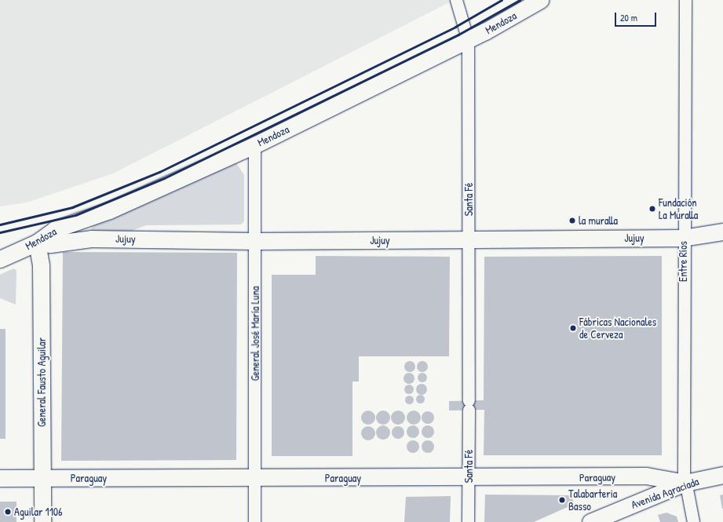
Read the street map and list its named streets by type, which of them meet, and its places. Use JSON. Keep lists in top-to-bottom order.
{
  "streets": {
    "street": [
      "Mendoza",
      "Santa Fé",
      "Jujuy",
      "Entre Ríos",
      "General José María Luna",
      "General Fausto Aguilar",
      "Paraguay",
      "Avenida Agraciada"
    ]
  },
  "crossings": [
    ["Mendoza", "Santa Fé"],
    ["Mendoza", "Jujuy"],
    ["Mendoza", "General José María Luna"],
    ["Mendoza", "General Fausto Aguilar"],
    ["Santa Fé", "Jujuy"],
    ["Santa Fé", "Paraguay"],
    ["Jujuy", "Entre Ríos"],
    ["Jujuy", "General José María Luna"],
    ["Jujuy", "General Fausto Aguilar"],
    ["Entre Ríos", "Paraguay"],
    ["Entre Ríos", "Avenida Agraciada"],
    ["General José María Luna", "Paraguay"],
    ["General Fausto Aguilar", "Paraguay"],
    ["Paraguay", "Avenida Agraciada"]
  ],
  "places": [
    "Fundación La Muralla",
    "la muralla",
    "Fábricas Nacionales de Cerveza",
    "Talabarteria Basso",
    "Aguilar 1106"
  ],
  "scale_bar": "20 m"
}
